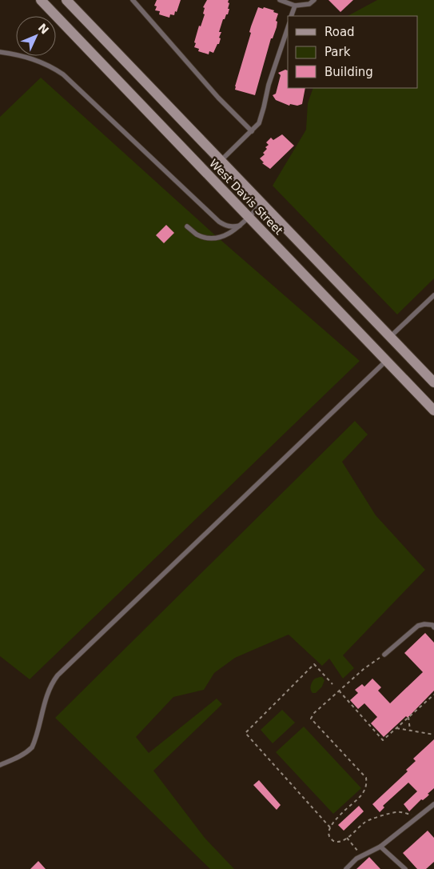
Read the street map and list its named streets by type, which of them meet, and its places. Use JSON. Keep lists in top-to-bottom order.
{
  "streets": {
    "main road": ["West Davis Street"]
  },
  "legend": ["Road", "Park", "Building"],
  "north": "top right"
}
